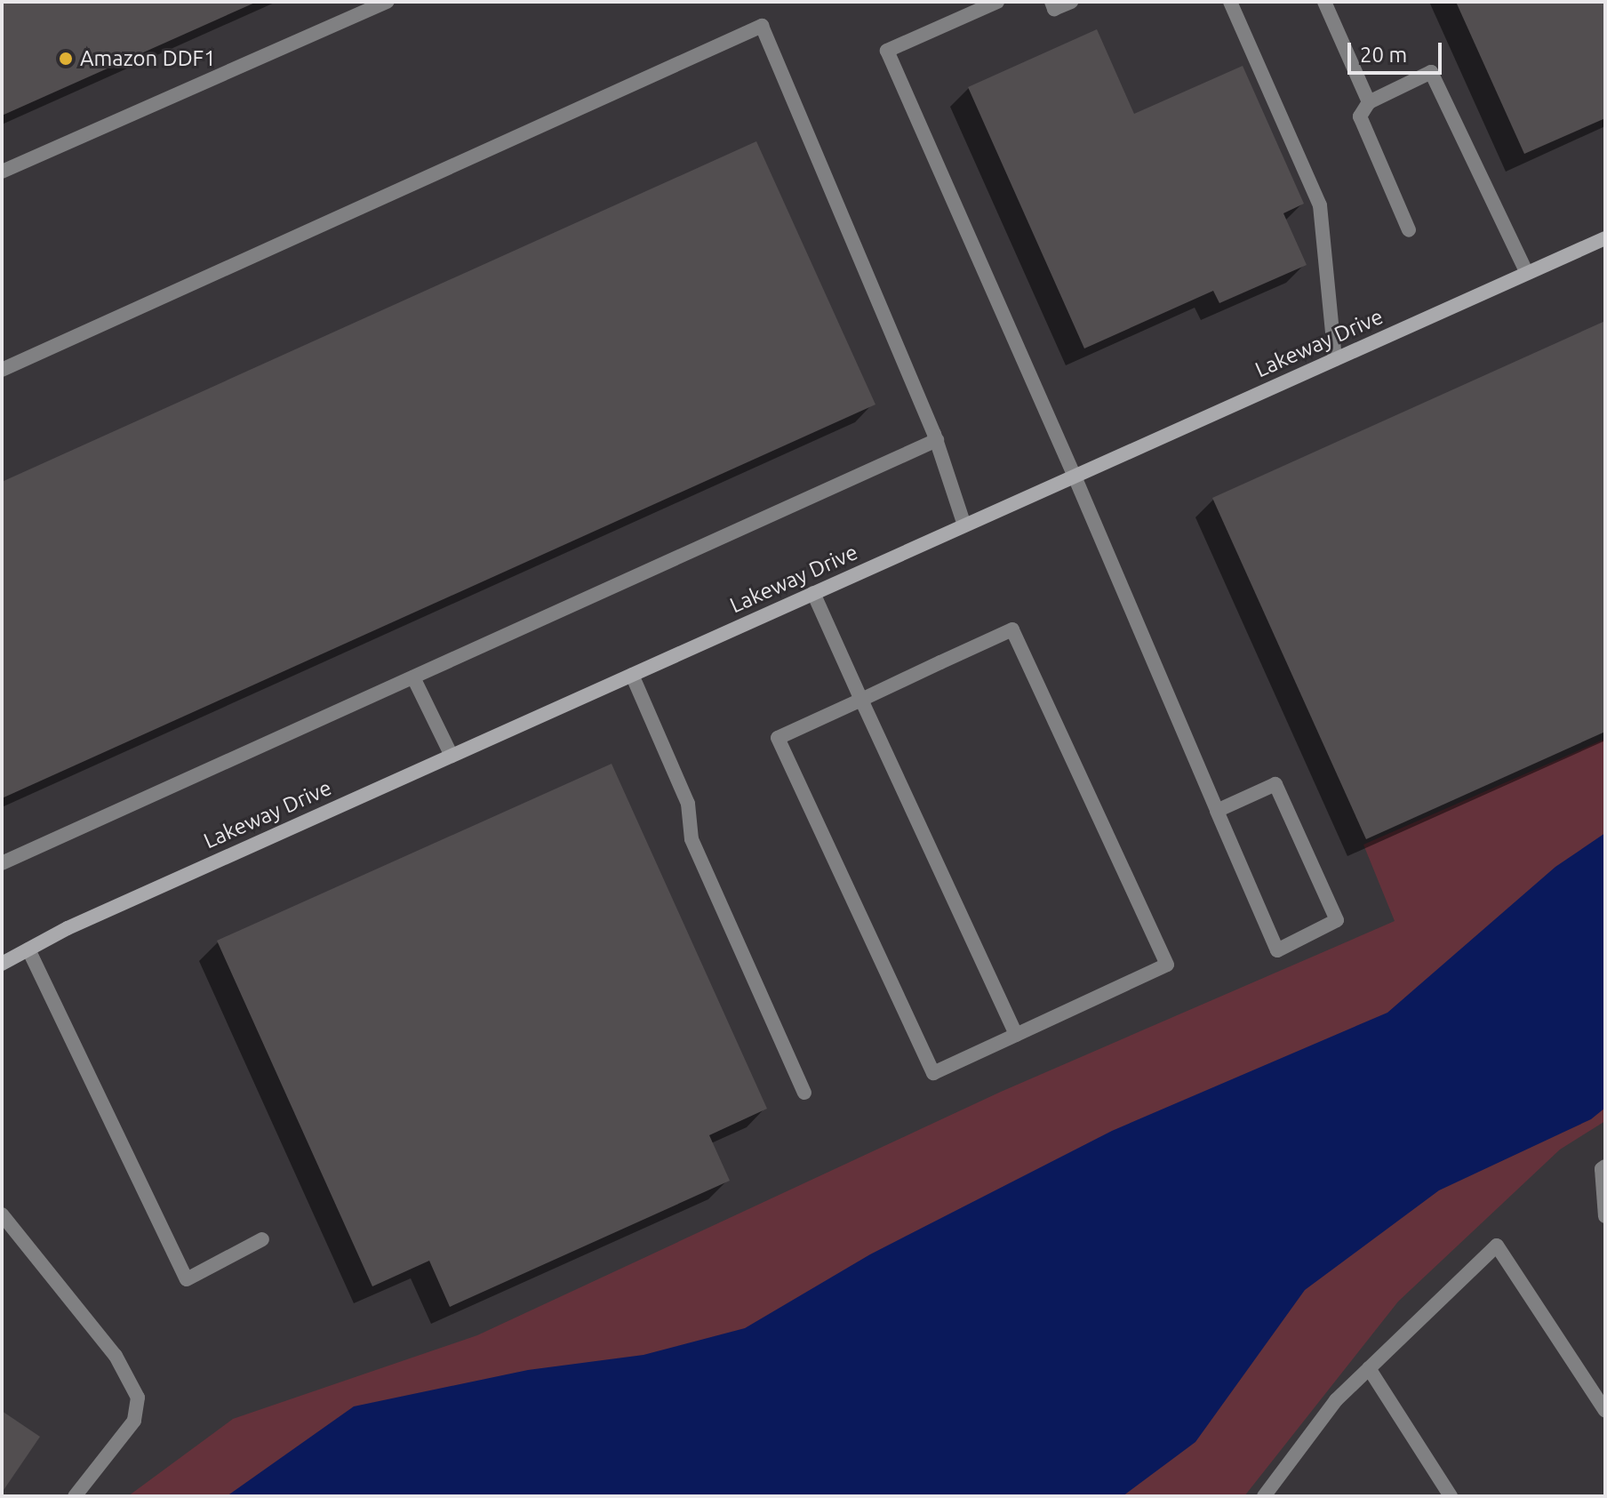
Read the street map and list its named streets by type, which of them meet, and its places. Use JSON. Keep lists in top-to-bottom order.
{
  "streets": {
    "street": ["Lakeway Drive"]
  },
  "places": ["Amazon DDF1"],
  "scale_bar": "20 m"
}
